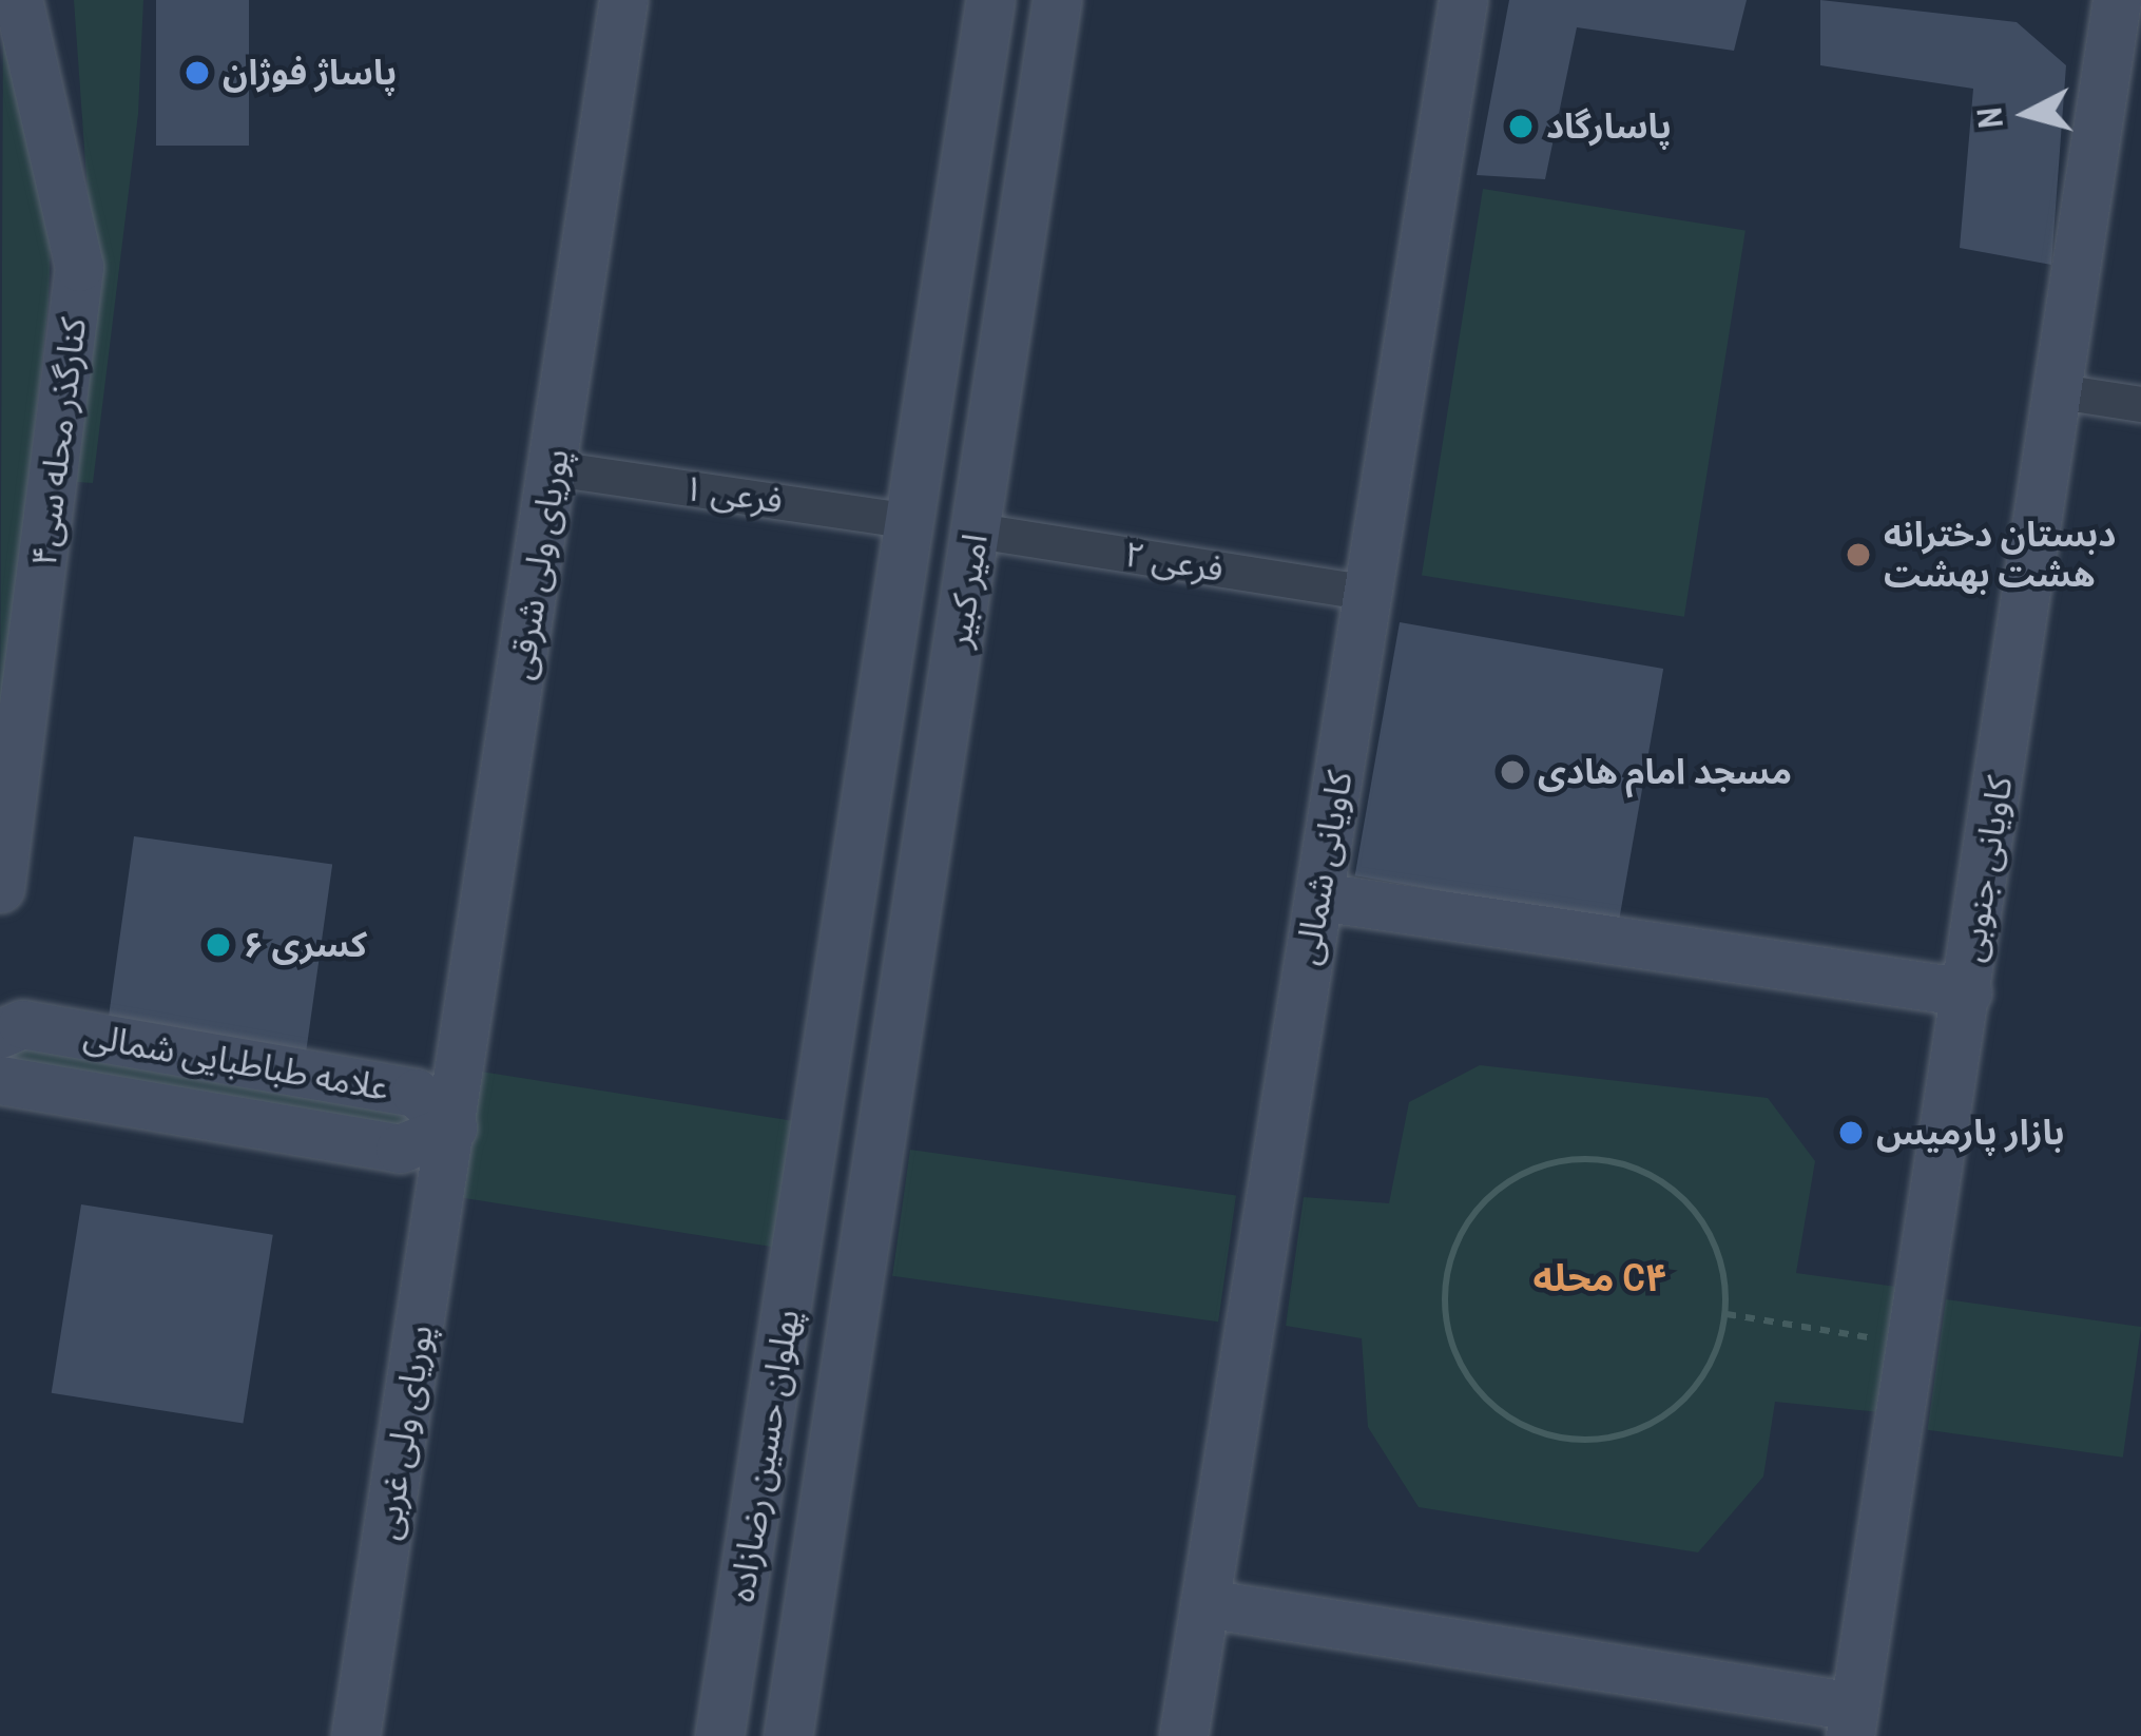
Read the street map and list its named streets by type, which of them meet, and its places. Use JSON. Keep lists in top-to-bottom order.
{
  "streets": {
    "street": [
      "کنارگذر محله سی۴",
      "فرعی ۱",
      "فرعی ۲",
      "پوریای ولی شرقی",
      "امیر کبیر",
      "کاویانی شمالی",
      "کاویانی جنوبی",
      "علامه طباطبایی شمالی",
      "پوریای ولی غربی",
      "پهلوان حسین رضازاده"
    ]
  },
  "crossings": [
    ["فرعی ۱", "پوریای ولی شرقی"],
    ["فرعی ۱", "امیر کبیر"],
    ["فرعی ۲", "امیر کبیر"],
    ["فرعی ۲", "کاویانی شمالی"],
    ["پوریای ولی شرقی", "علامه طباطبایی شمالی"],
    ["پوریای ولی شرقی", "پوریای ولی غربی"],
    ["امیر کبیر", "پهلوان حسین رضازاده"],
    ["علامه طباطبایی شمالی", "پوریای ولی غربی"]
  ],
  "districts": ["محله C۴"],
  "places": [
    "پاساژ فوژان",
    "پاسارگاد",
    "دبستان دخترانه هشت بهشت",
    "مسجد امام هادی",
    "کسری ۶",
    "بازار پارمیس"
  ],
  "north": "left"
}
